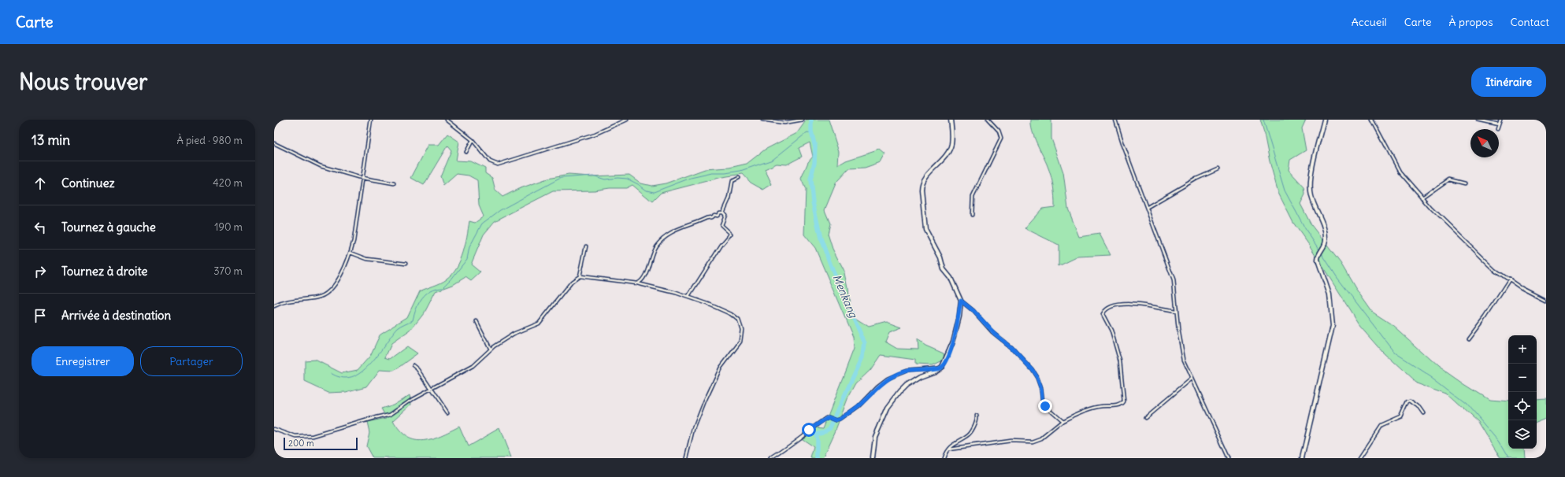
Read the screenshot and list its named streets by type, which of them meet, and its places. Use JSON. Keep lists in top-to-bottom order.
{
  "water": ["Menkang"],
  "scale_bar": "200 m",
  "north": "top left",
  "page": {
    "header": "Carte",
    "nav": [
      "Accueil",
      "Carte",
      "À propos",
      "Contact"
    ],
    "buttons": [
      "Itinéraire",
      ["Enregistrer", "Partager"]
    ],
    "title": "Nous trouver",
    "heading": ["13 min", "À pied · 980 m"],
    "list": [
      ["Continuez", "420 m"],
      ["Tournez à gauche", "190 m"],
      ["Tournez à droite", "370 m"],
      "Arrivée à destination"
    ],
    "map_buttons": ["+", "−"],
    "scale": "200 m"
  }
}
